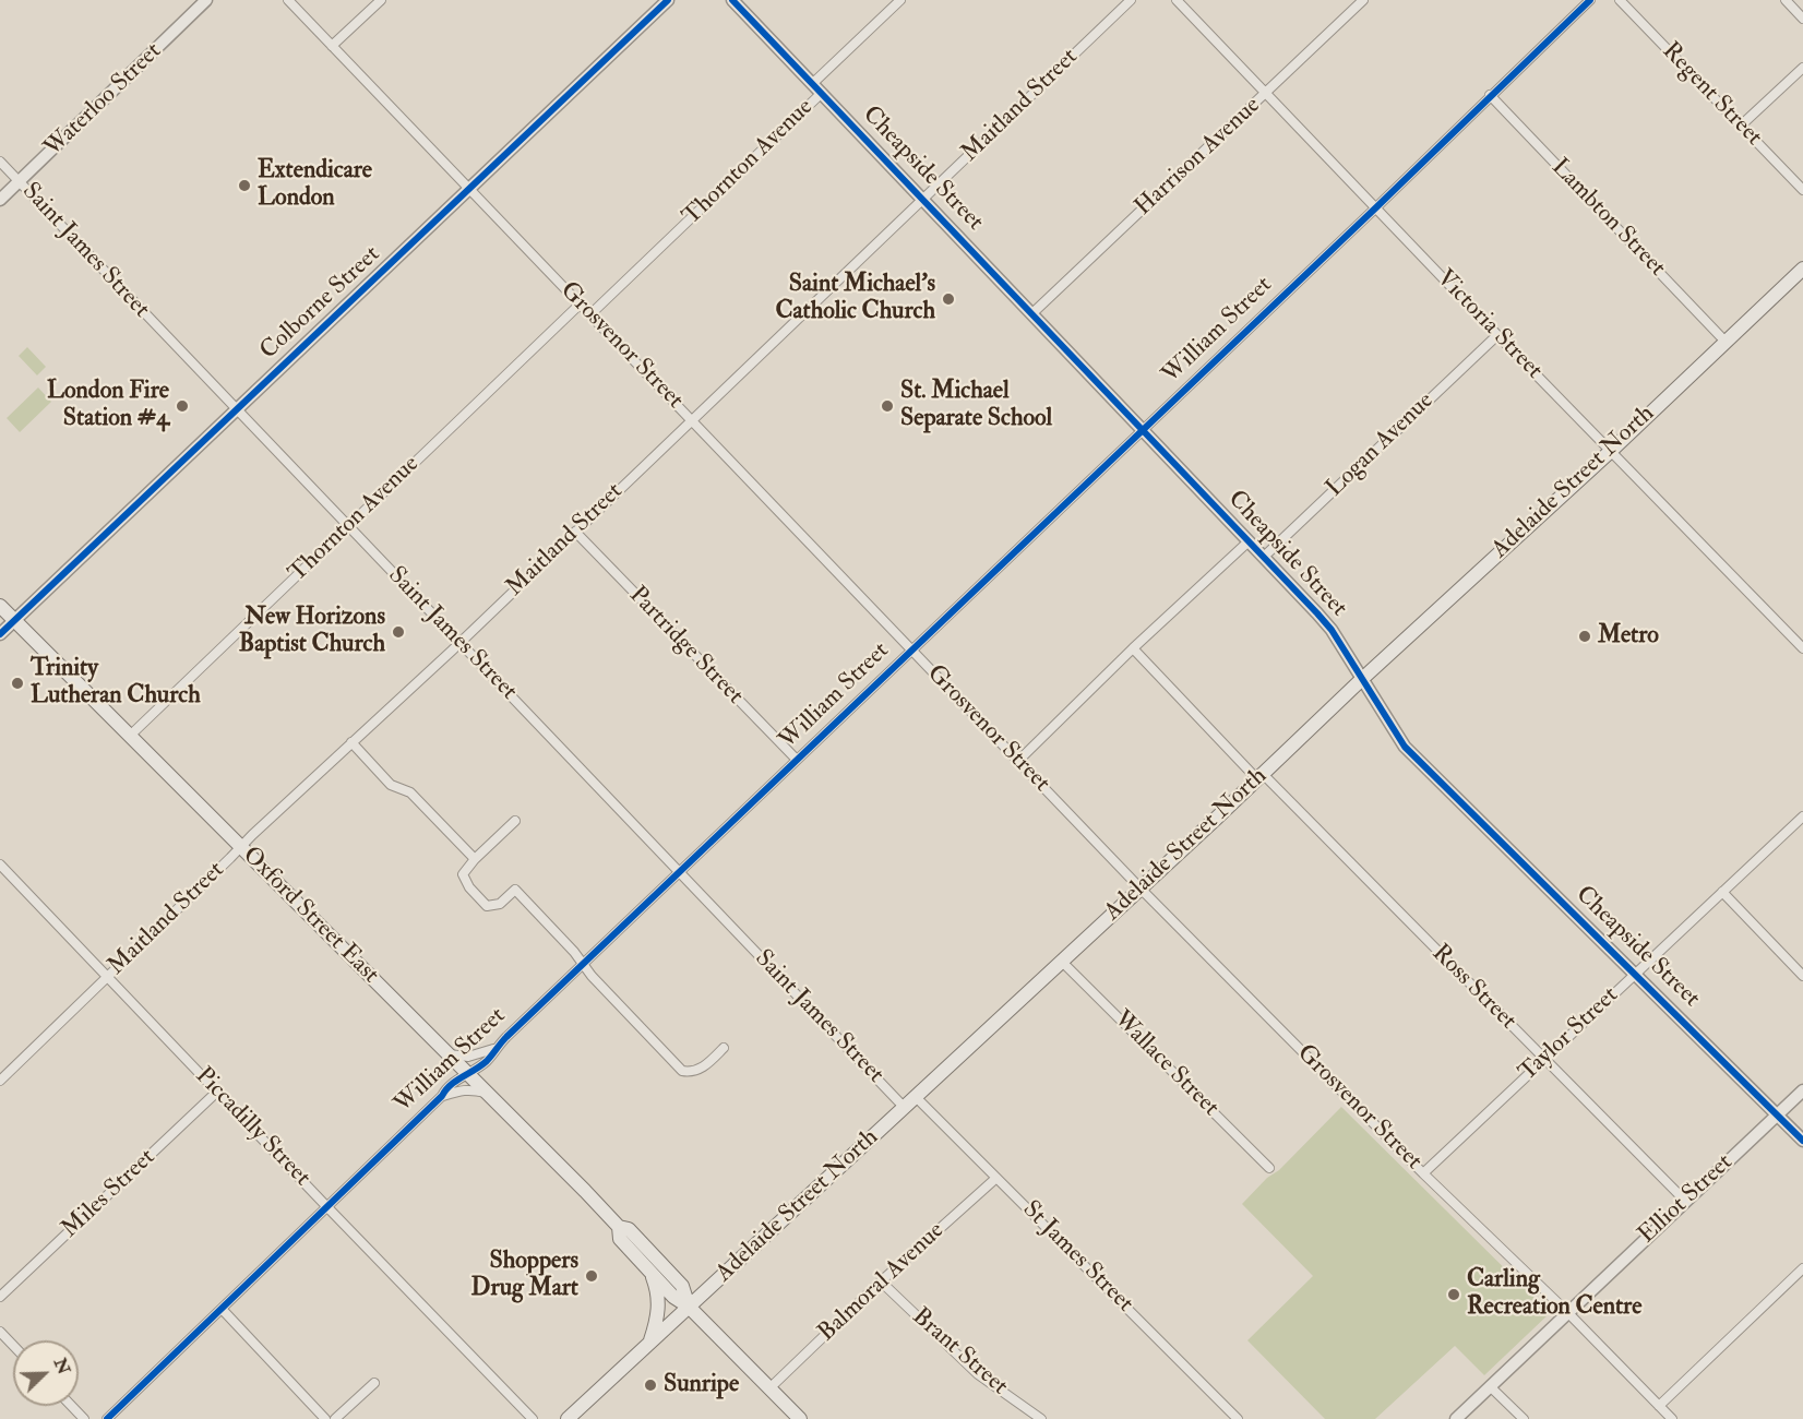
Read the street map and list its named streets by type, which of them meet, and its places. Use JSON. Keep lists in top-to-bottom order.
{
  "streets": {
    "main road": ["Adelaide Street North", "Oxford Street East"],
    "street": [
      "Regent Street",
      "Waterloo Street",
      "Maitland Street",
      "Harrison Avenue",
      "Thornton Avenue",
      "Cheapside Street",
      "Lambton Street",
      "Saint James Street",
      "Colborne Street",
      "Victoria Street",
      "William Street",
      "Grosvenor Street",
      "Logan Avenue",
      "Partridge Street",
      "Ross Street",
      "Taylor Street",
      "Wallace Street",
      "Piccadilly Street",
      "Miles Street",
      "Elliot Street",
      "St James Street",
      "Balmoral Avenue",
      "Brant Street"
    ]
  },
  "crossings": [
    ["Waterloo Street", "Saint James Street"],
    ["Maitland Street", "Cheapside Street"],
    ["Maitland Street", "Saint James Street"],
    ["Maitland Street", "Grosvenor Street"],
    ["Maitland Street", "Partridge Street"],
    ["Maitland Street", "Oxford Street East"],
    ["Maitland Street", "Piccadilly Street"],
    ["Harrison Avenue", "Cheapside Street"],
    ["Harrison Avenue", "Victoria Street"],
    ["Thornton Avenue", "Cheapside Street"],
    ["Thornton Avenue", "Saint James Street"],
    ["Thornton Avenue", "Grosvenor Street"],
    ["Thornton Avenue", "Oxford Street East"],
    ["Cheapside Street", "William Street"],
    ["Cheapside Street", "Logan Avenue"],
    ["Cheapside Street", "Adelaide Street North"],
    ["Cheapside Street", "Taylor Street"],
    ["Cheapside Street", "Elliot Street"],
    ["Lambton Street", "William Street"],
    ["Lambton Street", "Adelaide Street North"],
    ["Saint James Street", "Colborne Street"],
    ["Saint James Street", "William Street"],
    ["Saint James Street", "Adelaide Street North"],
    ["Colborne Street", "Grosvenor Street"],
    ["Colborne Street", "Oxford Street East"],
    ["Victoria Street", "William Street"],
    ["Victoria Street", "Logan Avenue"],
    ["Victoria Street", "Adelaide Street North"],
    ["William Street", "Grosvenor Street"],
    ["William Street", "Partridge Street"],
    ["William Street", "Oxford Street East"],
    ["William Street", "Piccadilly Street"],
    ["Grosvenor Street", "Adelaide Street North"],
    ["Grosvenor Street", "Taylor Street"],
    ["Grosvenor Street", "Elliot Street"],
    ["Adelaide Street North", "Oxford Street East"],
    ["Adelaide Street North", "Ross Street"],
    ["Adelaide Street North", "Wallace Street"],
    ["Adelaide Street North", "St James Street"],
    ["Oxford Street East", "Balmoral Avenue"],
    ["Ross Street", "Taylor Street"],
    ["Ross Street", "Elliot Street"],
    ["Piccadilly Street", "Miles Street"],
    ["St James Street", "Balmoral Avenue"],
    ["Balmoral Avenue", "Brant Street"]
  ],
  "places": [
    "Extendicare London",
    "Saint Michael's Catholic Church",
    "London Fire Station #4",
    "St. Michael Separate School",
    "New Horizons Baptist Church",
    "Metro",
    "Trinity Lutheran Church",
    "Shoppers Drug Mart",
    "Carling Recreation Centre",
    "Sunripe"
  ],
  "north": "top right"
}
